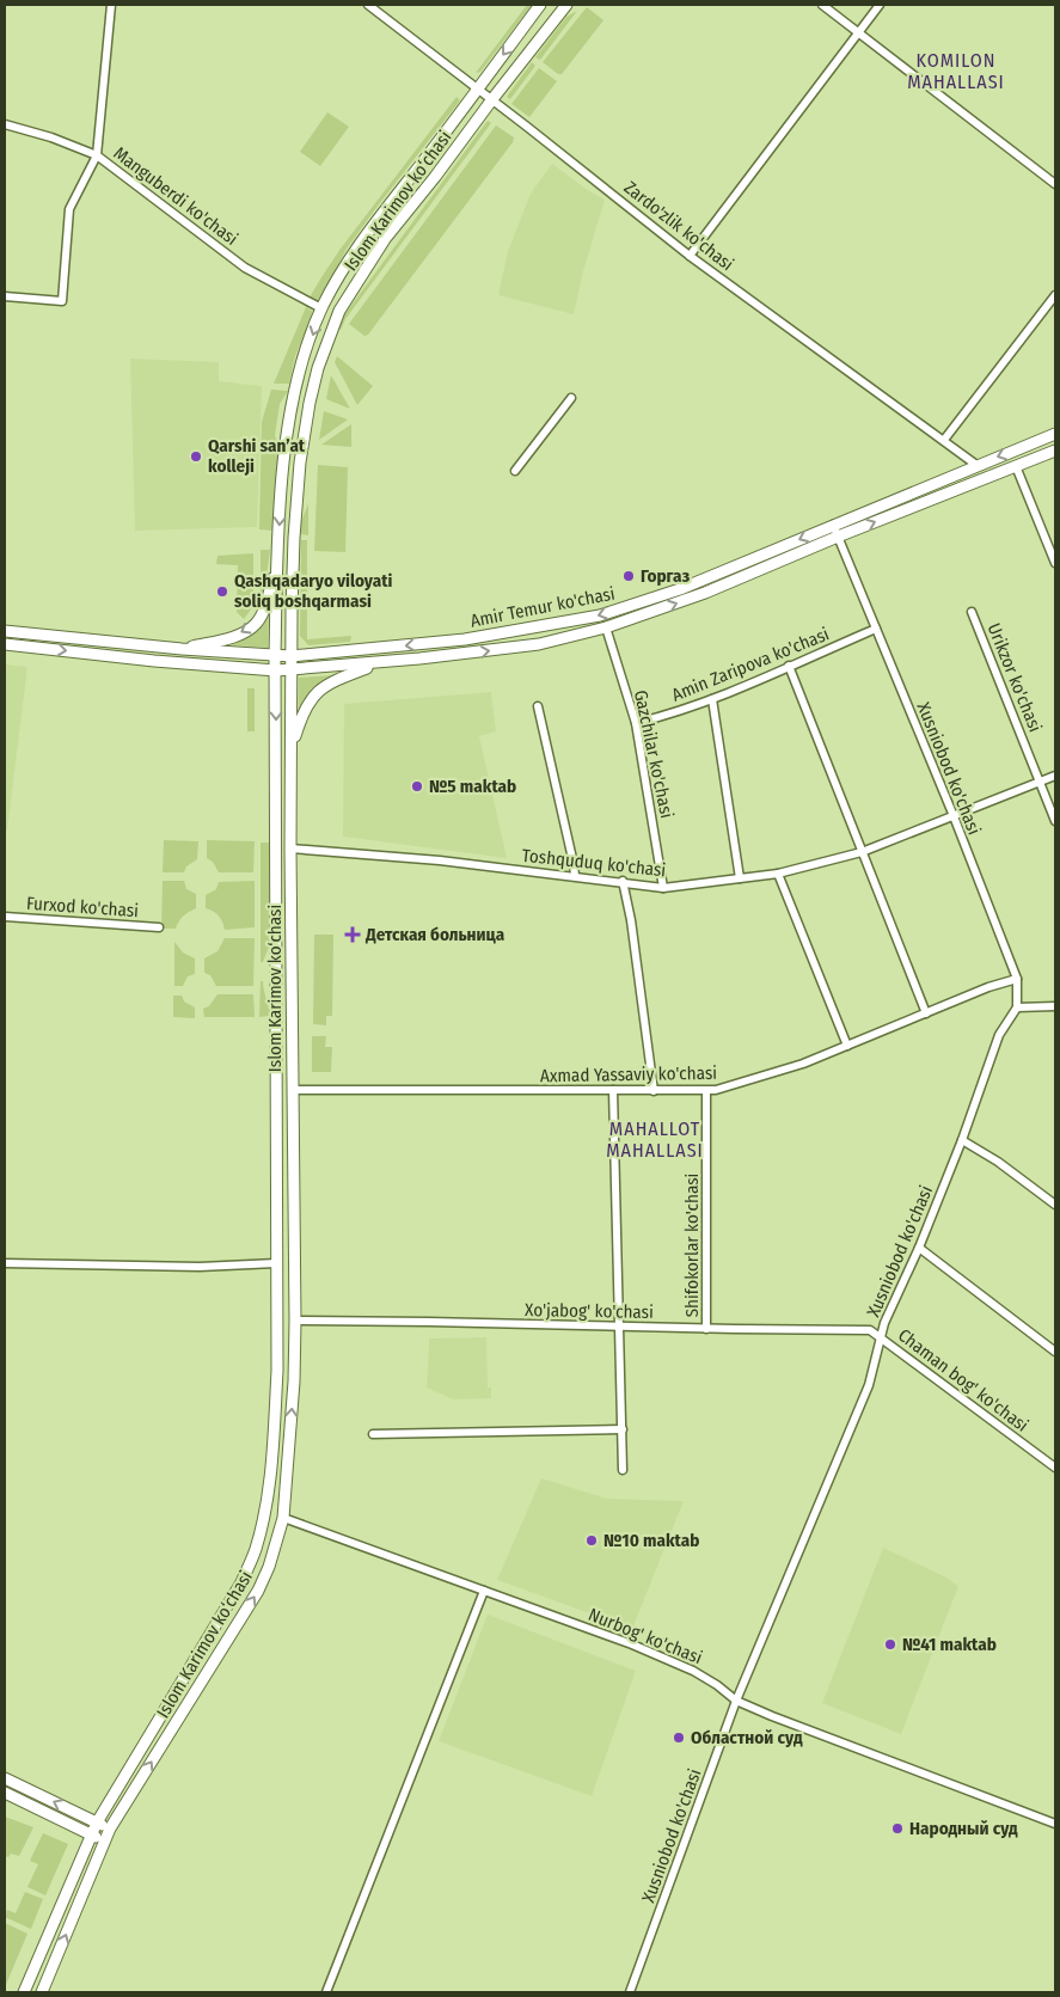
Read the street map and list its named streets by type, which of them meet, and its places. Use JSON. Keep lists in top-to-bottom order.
{
  "streets": {
    "main road": ["Islom Karimov ko‘chasi", "Amir Temur ko'chasi"],
    "street": [
      "Manguberdi ko'chasi",
      "Zardo'zlik ko'chasi",
      "Amin Zaripova ko'chasi",
      "Urikzor ko'chasi",
      "Gazchilar ko'chasi",
      "Xusniobod ko'chasi",
      "Toshquduq ko'chasi",
      "Furxod ko'chasi",
      "Axmad Yassaviy ko'chasi",
      "Shifokorlar ko'chasi",
      "Xo'jabog' ko'chasi",
      "Chaman bog' ko'chasi",
      "Nurbog' ko'chasi"
    ]
  },
  "crossings": [
    ["Manguberdi ko'chasi", "Islom Karimov ko‘chasi"],
    ["Islom Karimov ko‘chasi", "Zardo'zlik ko'chasi"],
    ["Islom Karimov ko‘chasi", "Amir Temur ko'chasi"],
    ["Islom Karimov ko‘chasi", "Toshquduq ko'chasi"],
    ["Islom Karimov ko‘chasi", "Axmad Yassaviy ko'chasi"],
    ["Islom Karimov ko‘chasi", "Xo'jabog' ko'chasi"],
    ["Islom Karimov ko‘chasi", "Nurbog' ko'chasi"],
    ["Zardo'zlik ko'chasi", "Amir Temur ko'chasi"],
    ["Amir Temur ko'chasi", "Gazchilar ko'chasi"],
    ["Amir Temur ko'chasi", "Xusniobod ko'chasi"],
    ["Amin Zaripova ko'chasi", "Gazchilar ko'chasi"],
    ["Amin Zaripova ko'chasi", "Xusniobod ko'chasi"],
    ["Urikzor ko'chasi", "Toshquduq ko'chasi"],
    ["Gazchilar ko'chasi", "Toshquduq ko'chasi"],
    ["Xusniobod ko'chasi", "Toshquduq ko'chasi"],
    ["Xusniobod ko'chasi", "Axmad Yassaviy ko'chasi"],
    ["Xusniobod ko'chasi", "Xo'jabog' ko'chasi"],
    ["Xusniobod ko'chasi", "Chaman bog' ko'chasi"],
    ["Xusniobod ko'chasi", "Nurbog' ko'chasi"],
    ["Axmad Yassaviy ko'chasi", "Shifokorlar ko'chasi"],
    ["Shifokorlar ko'chasi", "Xo'jabog' ko'chasi"],
    ["Xo'jabog' ko'chasi", "Chaman bog' ko'chasi"]
  ],
  "districts": ["KOMILON MAHALLASI", "MAHALLOT MAHALLASI"],
  "places": {
    "other": [
      "Qarshi san’at kolleji",
      "Горгаз",
      "Qashqadaryo viloyati soliq boshqarmasi",
      "№5 maktab",
      "№10 maktab",
      "№41 maktab",
      "Областной суд",
      "Народный суд"
    ],
    "health": ["Детская больница"]
  }
}
